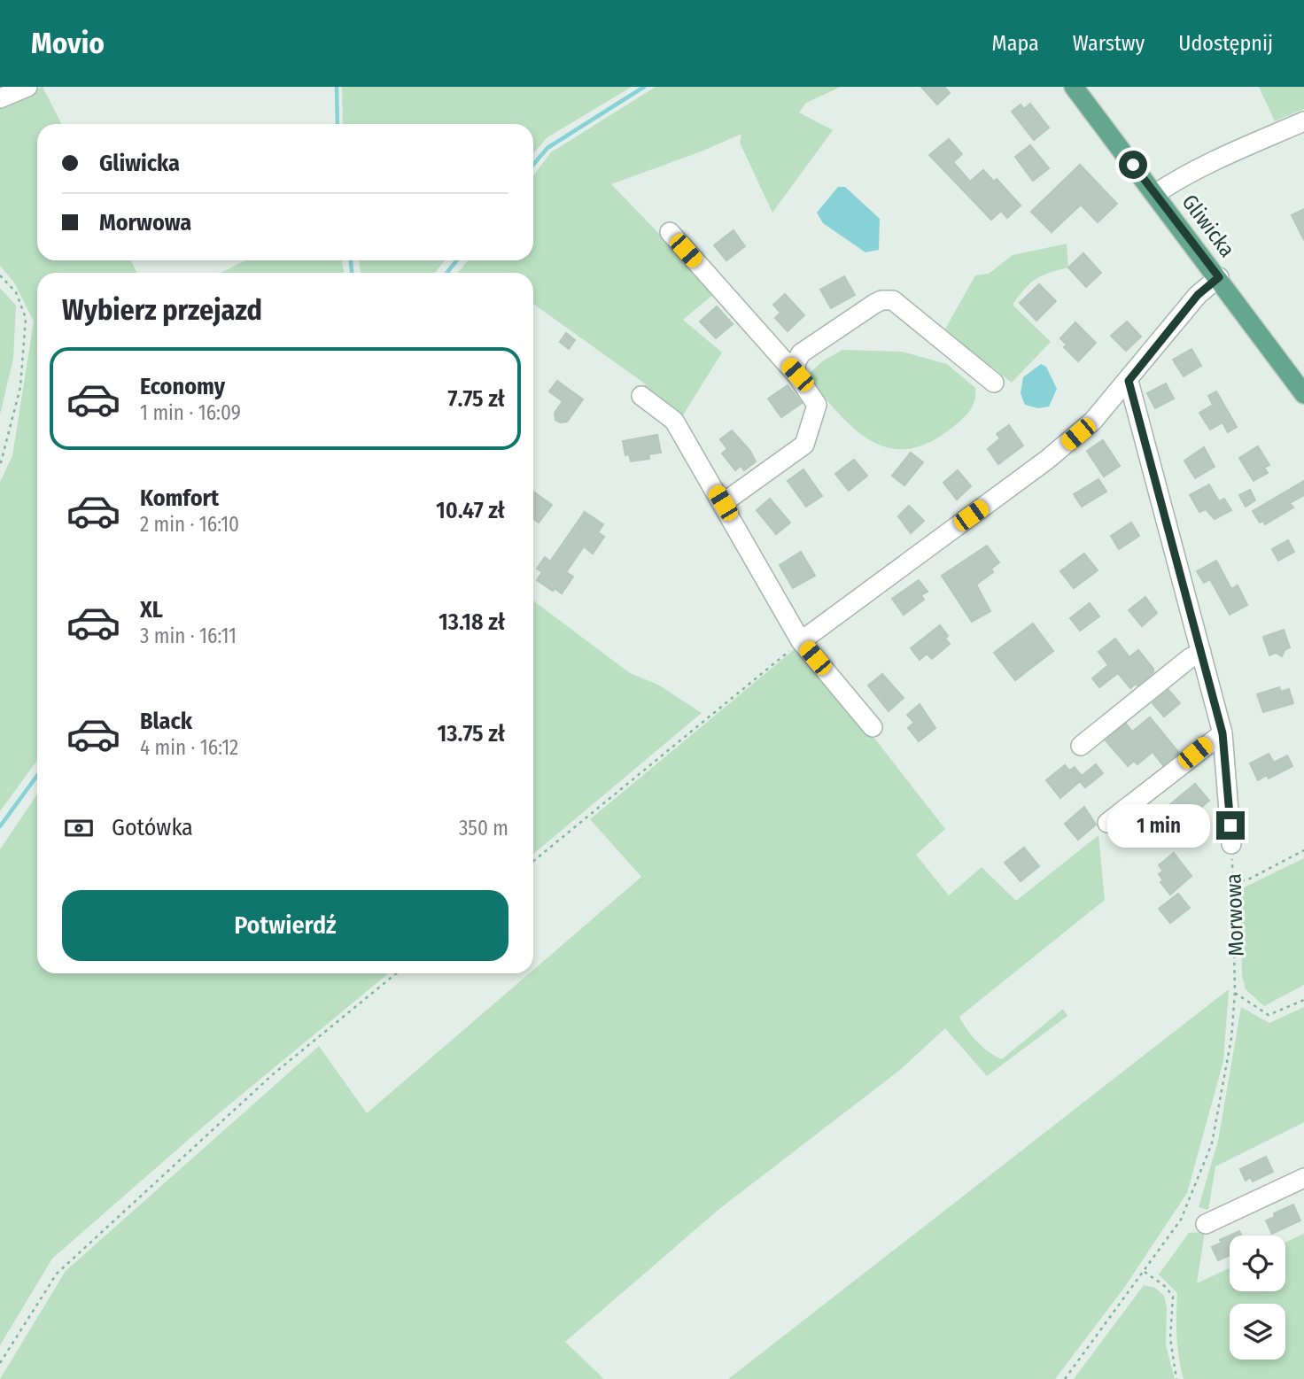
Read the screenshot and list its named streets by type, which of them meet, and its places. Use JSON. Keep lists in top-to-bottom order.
{
  "streets": {
    "main road": ["Gliwicka"],
    "street": ["Morwowa"]
  },
  "page": {
    "header": "Movio",
    "nav": ["Mapa", "Warstwy", "Udostępnij"],
    "banner": ["Gliwicka", "Morwowa"],
    "heading": "Wybierz przejazd",
    "list": [
      {
        "name": "Economy",
        "note": "1 min · 16:09",
        "value": "7.75 zł"
      },
      {
        "name": "Komfort",
        "note": "2 min · 16:10",
        "value": "10.47 zł"
      },
      {
        "name": "XL",
        "note": "3 min · 16:11",
        "value": "13.18 zł"
      },
      {
        "name": "Black",
        "note": "4 min · 16:12",
        "value": "13.75 zł"
      }
    ],
    "pay": ["Gotówka", "350 m"],
    "bubble": "1 min",
    "buttons": "Potwierdź"
  }
}
